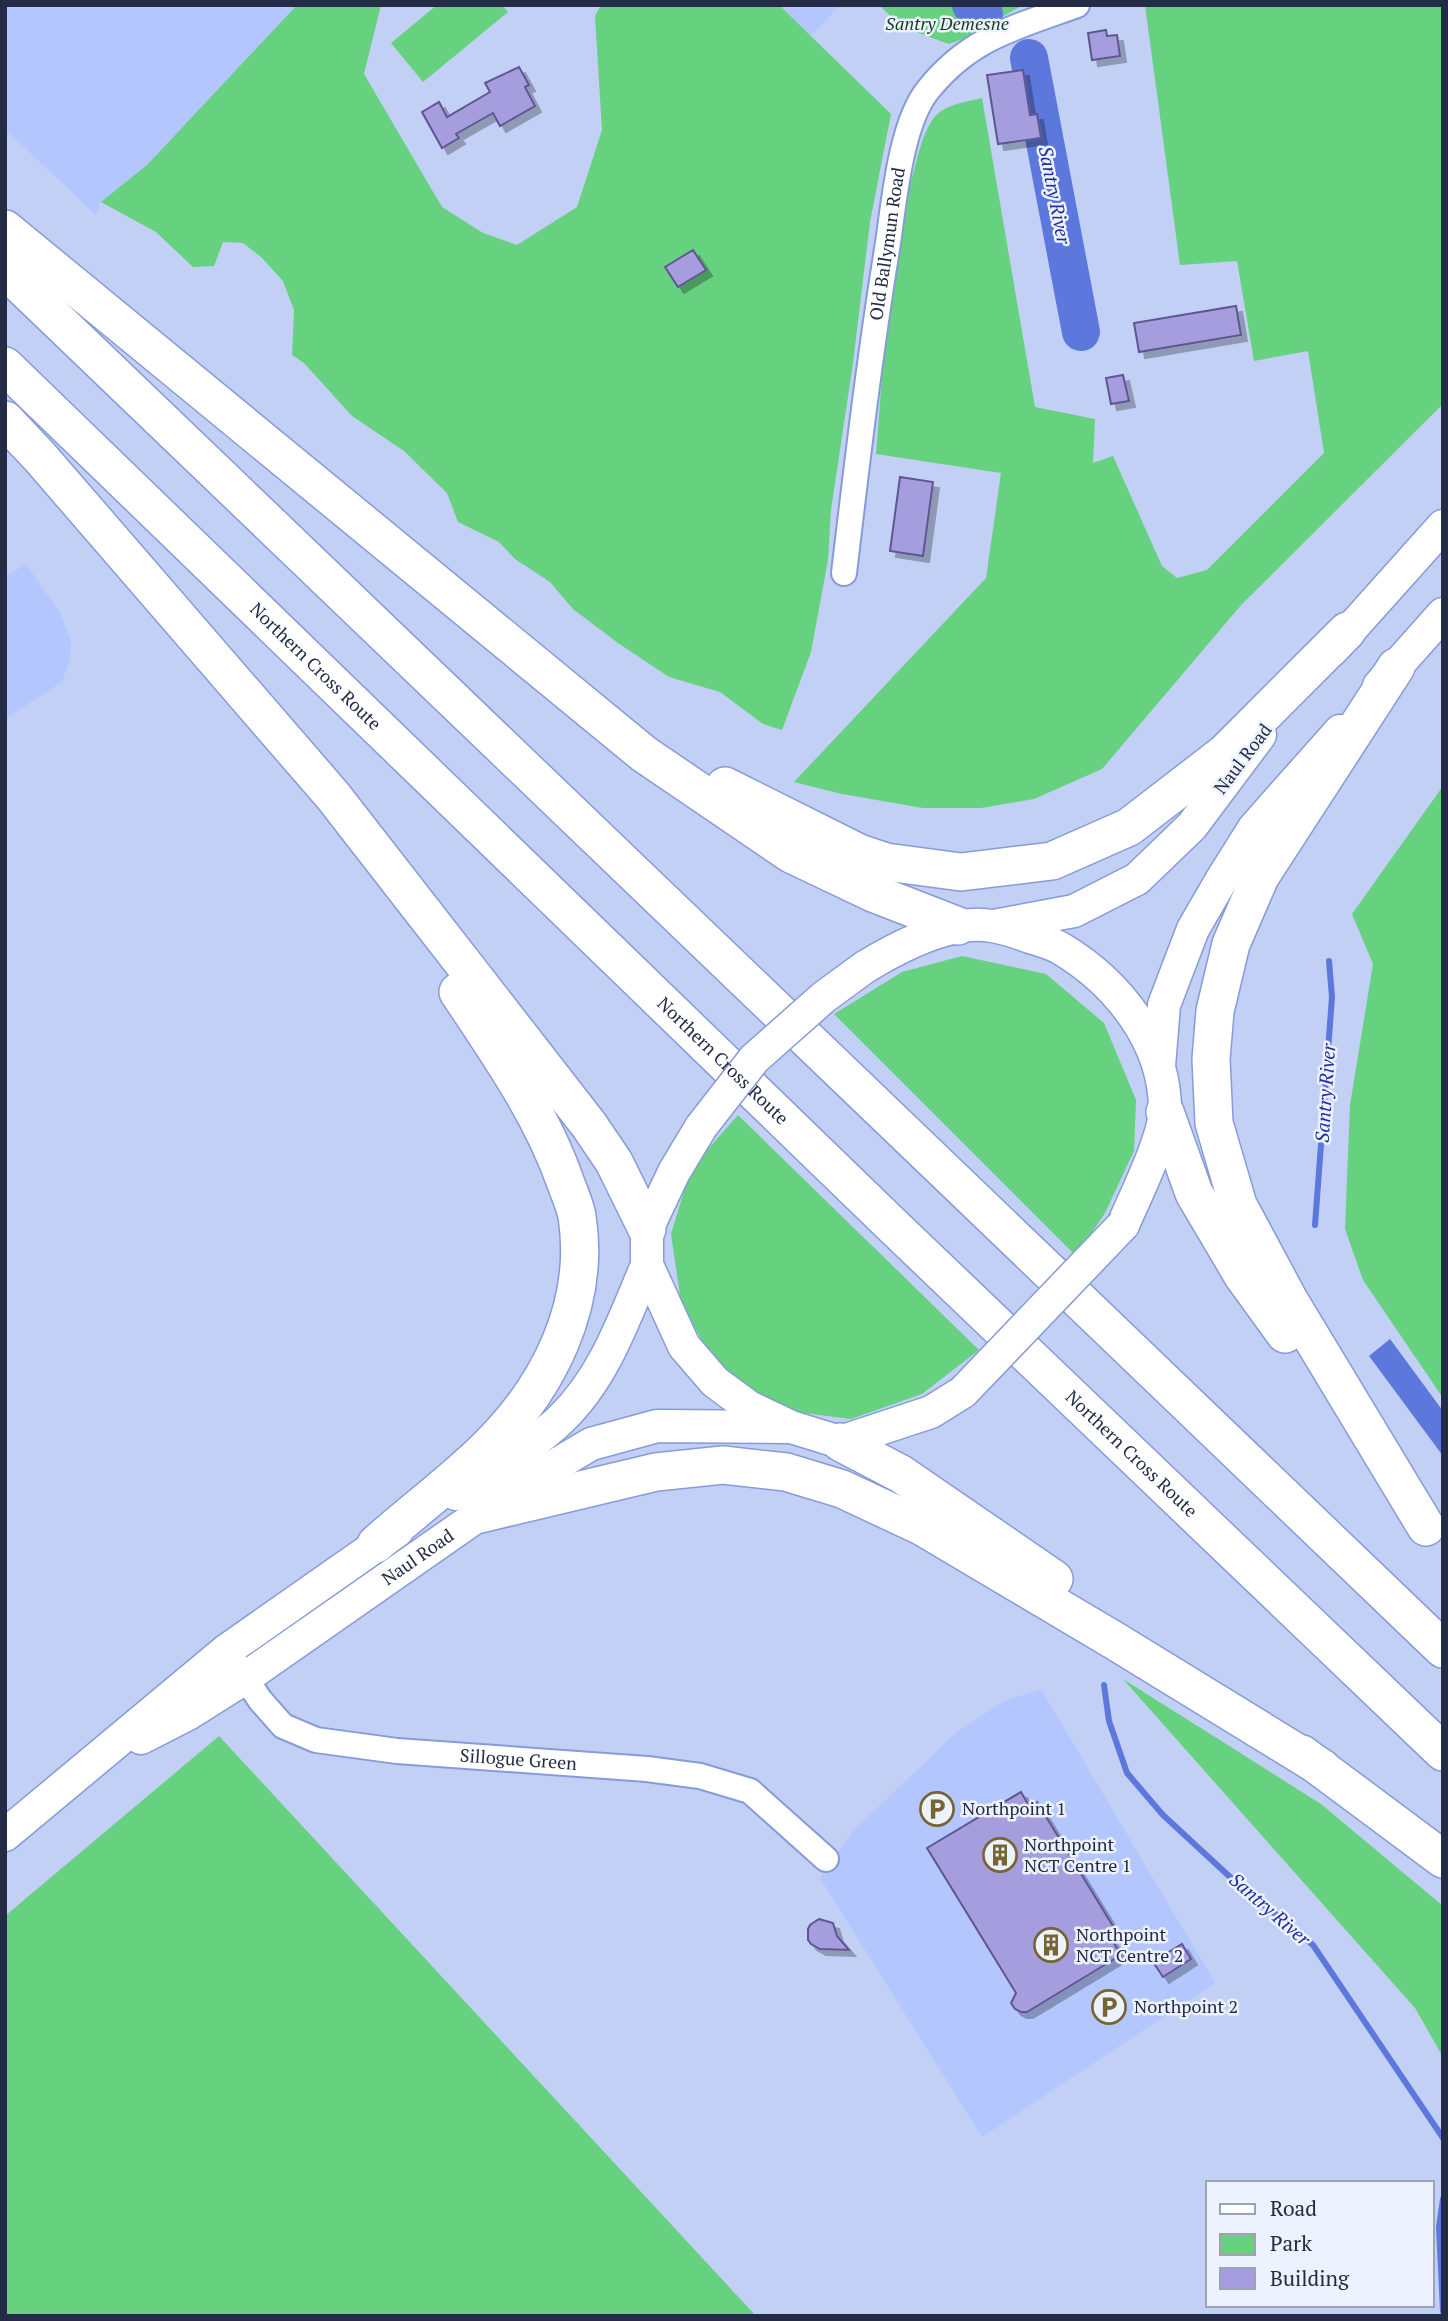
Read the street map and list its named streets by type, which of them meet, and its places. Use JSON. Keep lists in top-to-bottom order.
{
  "streets": {
    "highway": ["Northern Cross Route"],
    "main road": ["Naul Road"],
    "street": ["Old Ballymun Road", "Sillogue Green"]
  },
  "crossings": [
    ["Naul Road", "Sillogue Green"]
  ],
  "water": ["Santry River"],
  "parks": ["Santry Demesne"],
  "places": {
    "parking": ["Northpoint 1", "Northpoint 2"],
    "building": ["Northpoint NCT Centre 1", "Northpoint NCT Centre 2"]
  },
  "legend": ["Road", "Park", "Building"]
}
